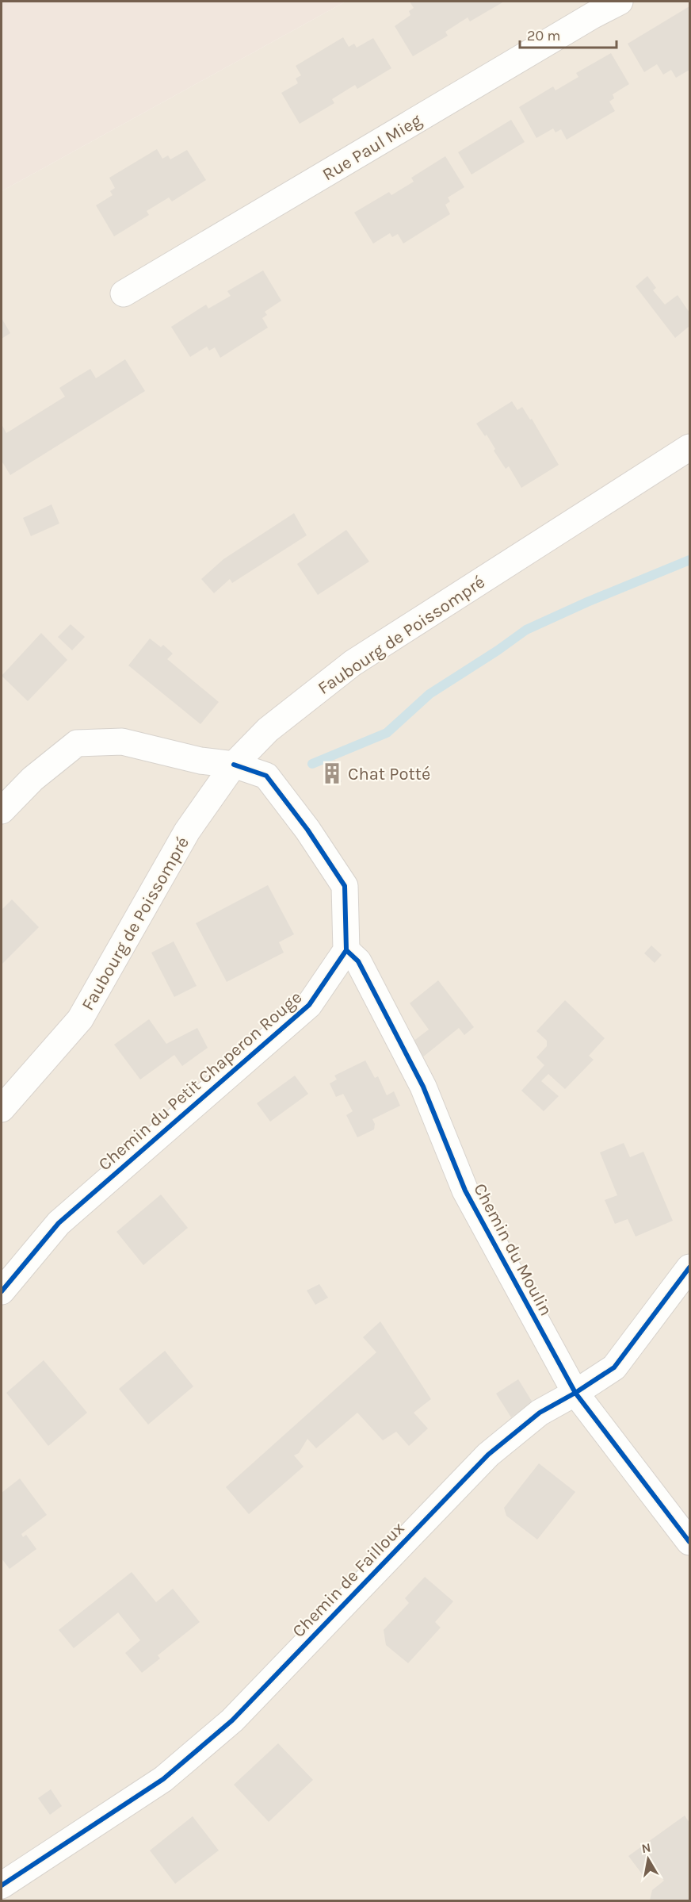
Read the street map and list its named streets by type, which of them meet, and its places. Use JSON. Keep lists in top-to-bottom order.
{
  "streets": {
    "street": [
      "Rue Paul Mieg",
      "Faubourg de Poissompré",
      "Chemin du Petit Chaperon Rouge",
      "Chemin du Moulin",
      "Chemin de Failloux"
    ]
  },
  "crossings": [
    ["Chemin du Petit Chaperon Rouge", "Chemin du Moulin"],
    ["Chemin du Moulin", "Chemin de Failloux"]
  ],
  "places": {
    "building": ["Chat Potté"]
  },
  "scale_bar": "20 m",
  "north": "top"
}
